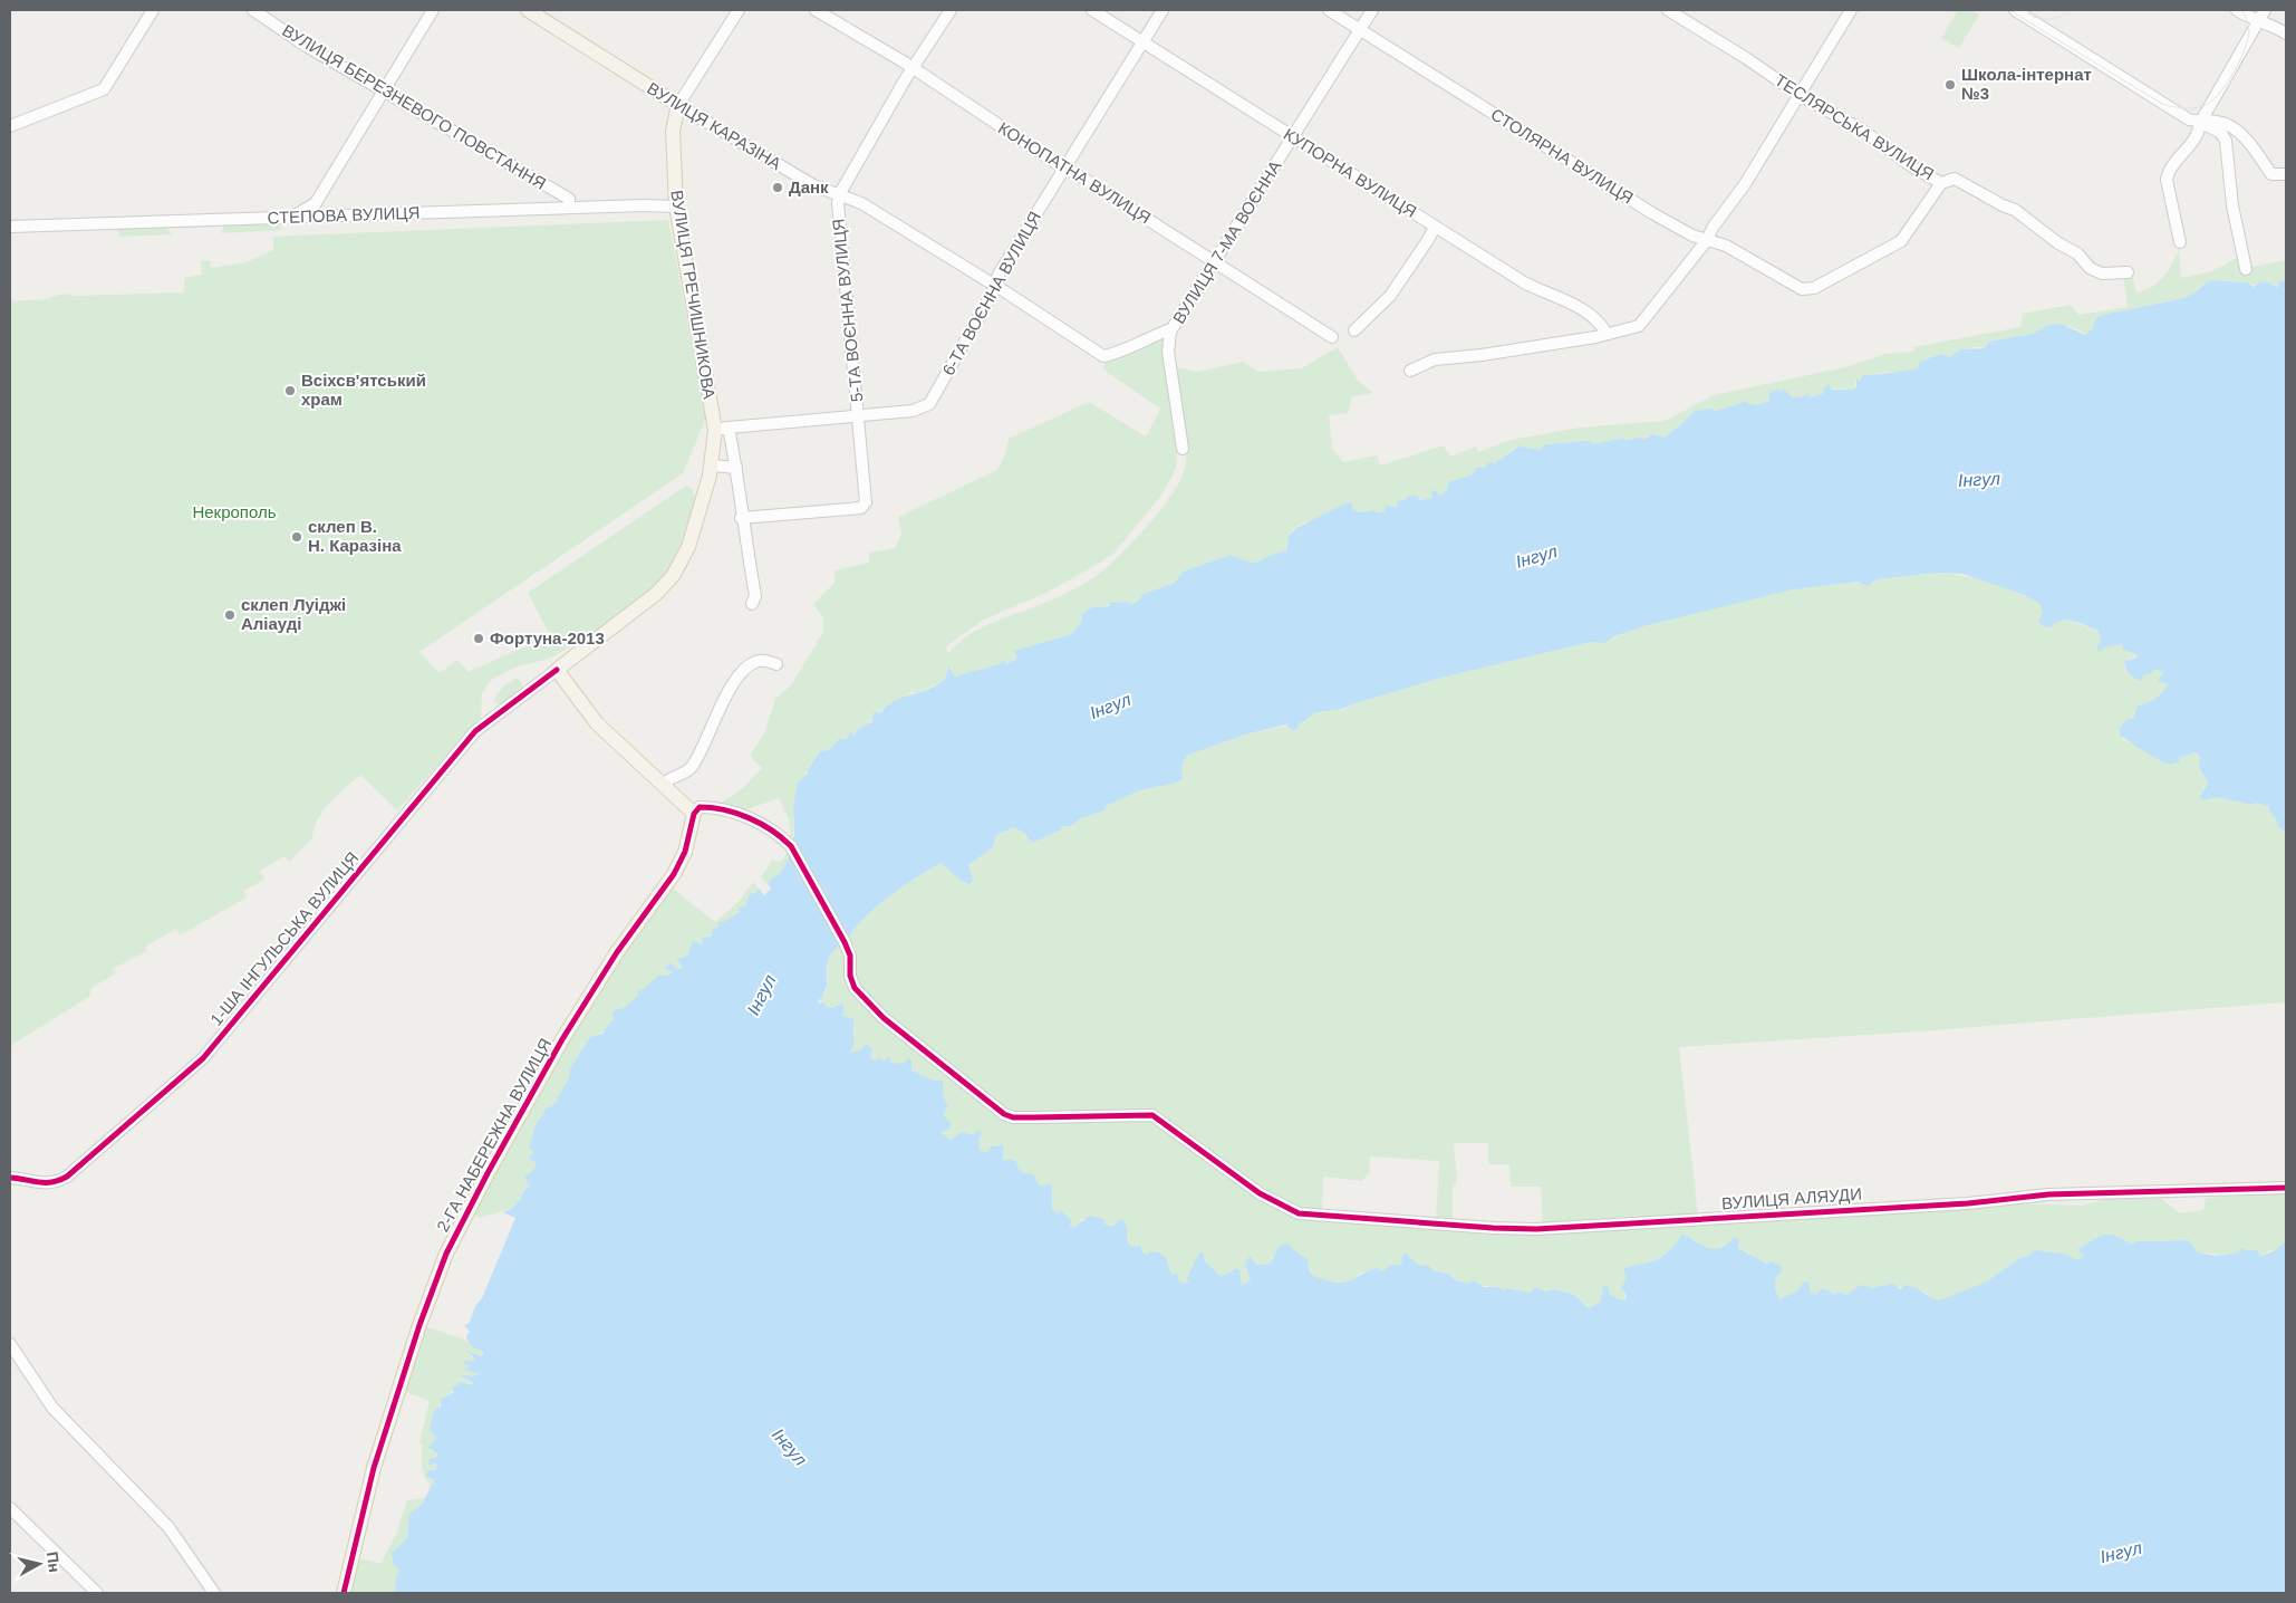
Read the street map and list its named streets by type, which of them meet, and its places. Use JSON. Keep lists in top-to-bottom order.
{
  "streets": {
    "main road": ["ВУЛИЦЯ КАРАЗІНА", "ВУЛИЦЯ ГРЕЧИШНИКОВА", "2-ГА НАБЕРЕЖНА ВУЛИЦЯ"],
    "street": [
      "ВУЛИЦЯ БЕРЕЗНЕВОГО ПОВСТАННЯ",
      "ТЕСЛЯРСЬКА ВУЛИЦЯ",
      "СТОЛЯРНА ВУЛИЦЯ",
      "КОНОПАТНА ВУЛИЦЯ",
      "КУПОРНА ВУЛИЦЯ",
      "СТЕПОВА ВУЛИЦЯ",
      "ВУЛИЦЯ 7-МА ВОЄННА",
      "6-ТА ВОЄННА ВУЛИЦЯ",
      "5-ТА ВОЄННА ВУЛИЦЯ",
      "1-ША ІНГУЛЬСЬКА ВУЛИЦЯ",
      "ВУЛИЦЯ АЛЯУДИ"
    ]
  },
  "crossings": [
    ["ВУЛИЦЯ БЕРЕЗНЕВОГО ПОВСТАННЯ", "СТЕПОВА ВУЛИЦЯ"],
    ["ВУЛИЦЯ КАРАЗІНА", "ВУЛИЦЯ 7-МА ВОЄННА"],
    ["ВУЛИЦЯ КАРАЗІНА", "6-ТА ВОЄННА ВУЛИЦЯ"],
    ["ВУЛИЦЯ КАРАЗІНА", "ВУЛИЦЯ ГРЕЧИШНИКОВА"],
    ["ВУЛИЦЯ КАРАЗІНА", "5-ТА ВОЄННА ВУЛИЦЯ"],
    ["ТЕСЛЯРСЬКА ВУЛИЦЯ", "СТОЛЯРНА ВУЛИЦЯ"],
    ["СТОЛЯРНА ВУЛИЦЯ", "ВУЛИЦЯ 7-МА ВОЄННА"],
    ["КОНОПАТНА ВУЛИЦЯ", "ВУЛИЦЯ 7-МА ВОЄННА"],
    ["КОНОПАТНА ВУЛИЦЯ", "6-ТА ВОЄННА ВУЛИЦЯ"],
    ["КОНОПАТНА ВУЛИЦЯ", "5-ТА ВОЄННА ВУЛИЦЯ"],
    ["КУПОРНА ВУЛИЦЯ", "ВУЛИЦЯ 7-МА ВОЄННА"],
    ["КУПОРНА ВУЛИЦЯ", "6-ТА ВОЄННА ВУЛИЦЯ"],
    ["СТЕПОВА ВУЛИЦЯ", "ВУЛИЦЯ ГРЕЧИШНИКОВА"],
    ["6-ТА ВОЄННА ВУЛИЦЯ", "ВУЛИЦЯ ГРЕЧИШНИКОВА"],
    ["6-ТА ВОЄННА ВУЛИЦЯ", "5-ТА ВОЄННА ВУЛИЦЯ"],
    ["ВУЛИЦЯ ГРЕЧИШНИКОВА", "5-ТА ВОЄННА ВУЛИЦЯ"],
    ["ВУЛИЦЯ ГРЕЧИШНИКОВА", "1-ША ІНГУЛЬСЬКА ВУЛИЦЯ"],
    ["2-ГА НАБЕРЕЖНА ВУЛИЦЯ", "ВУЛИЦЯ АЛЯУДИ"]
  ],
  "water": ["Інгул"],
  "parks": ["Некрополь"],
  "places": [
    "Школа-інтернат №3",
    "Данк",
    "Всіхсв'ятський храм",
    "склеп В. Н. Каразіна",
    "склеп Луіджі Аліауді",
    "Фортуна-2013"
  ],
  "north": "right"
}
